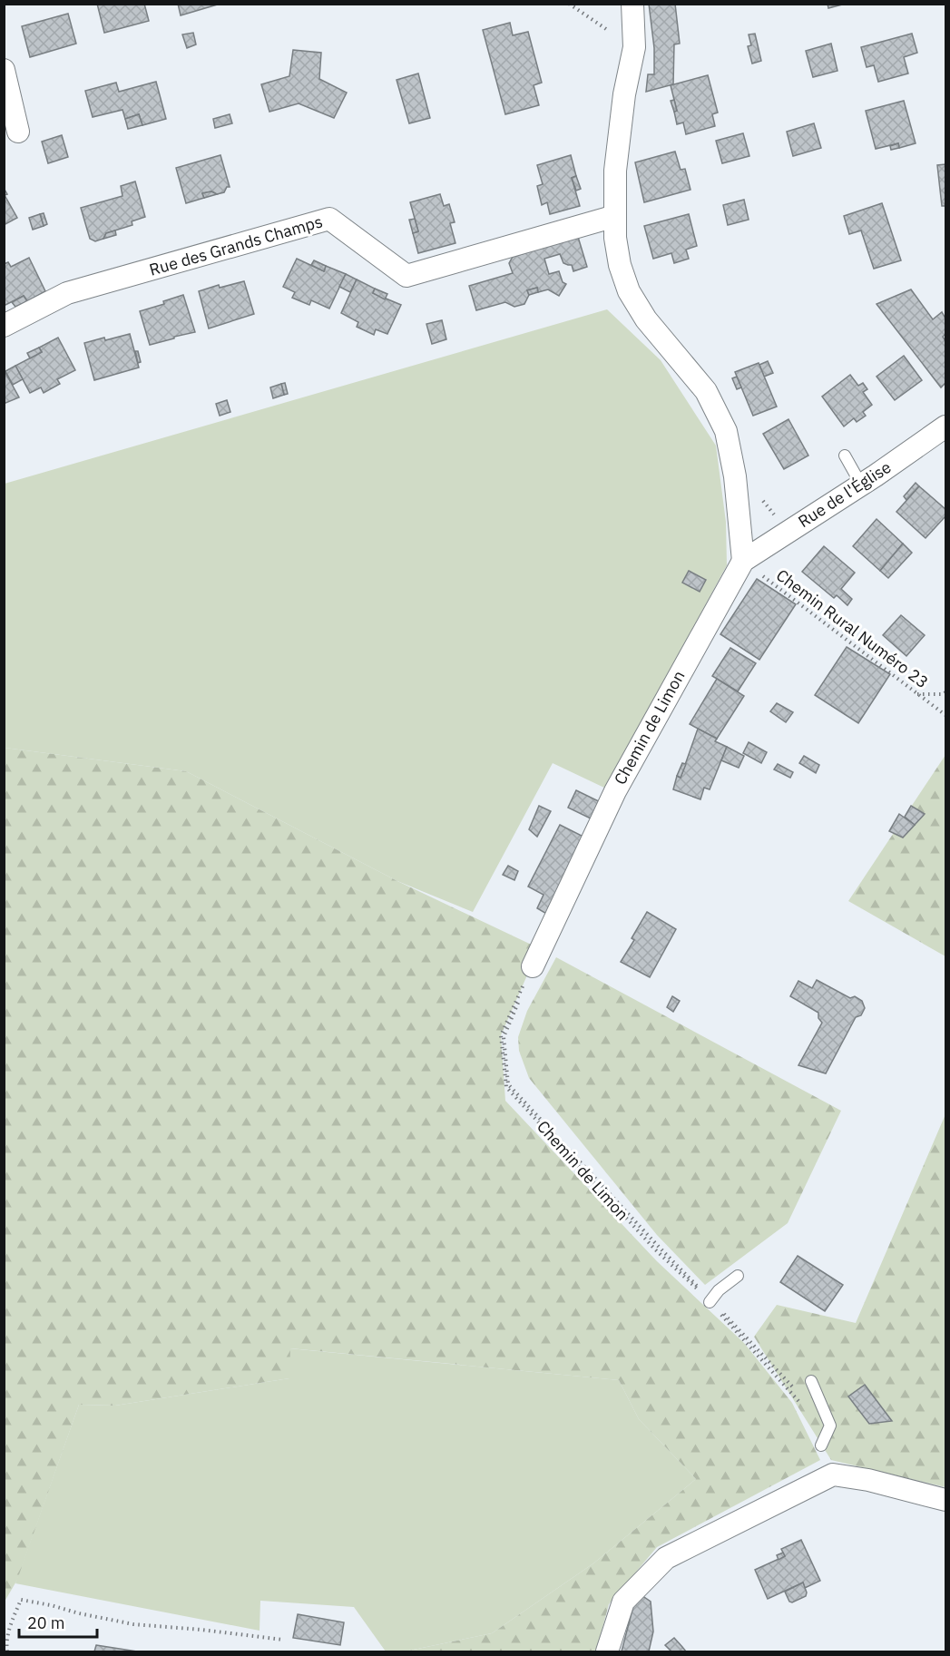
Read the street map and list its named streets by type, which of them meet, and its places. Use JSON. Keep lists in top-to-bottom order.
{
  "streets": {
    "street": ["Rue des Grands Champs", "Rue de l'Église", "Chemin de Limon"],
    "path": ["Chemin Rural Numéro 23"]
  },
  "crossings": [
    ["Rue de l'Église", "Chemin Rural Numéro 23"],
    ["Rue de l'Église", "Chemin de Limon"],
    ["Chemin Rural Numéro 23", "Chemin de Limon"]
  ],
  "scale_bar": "20 m"
}
